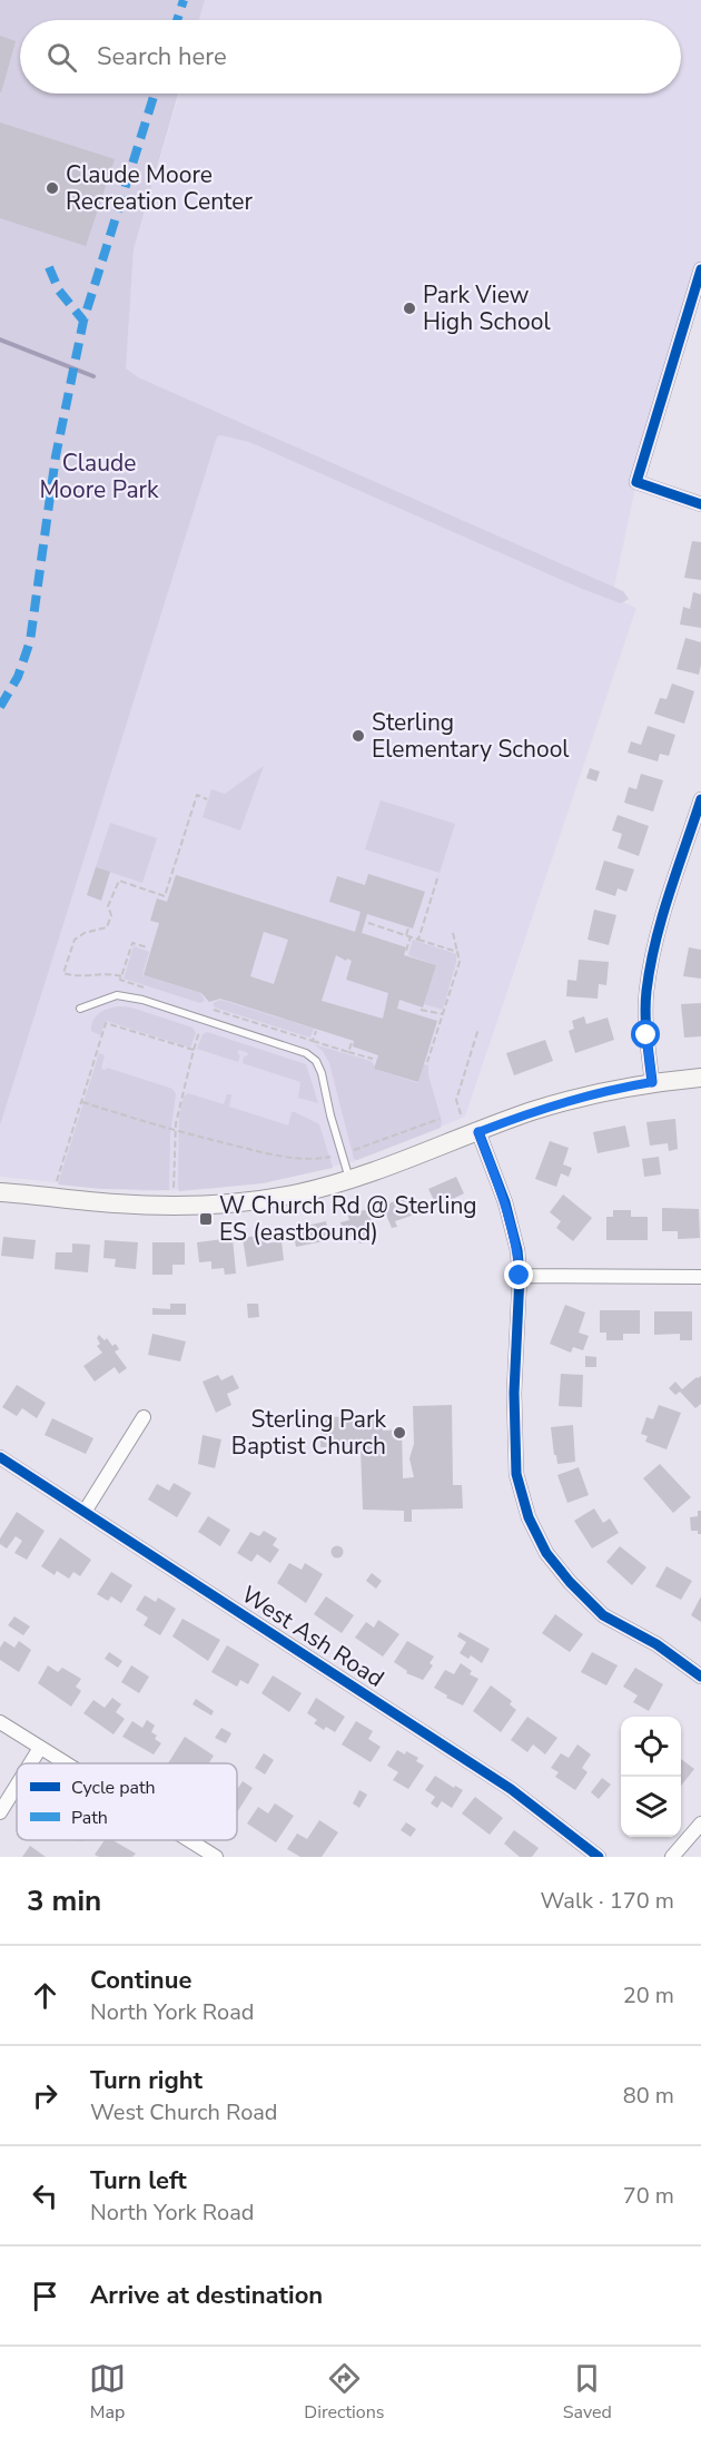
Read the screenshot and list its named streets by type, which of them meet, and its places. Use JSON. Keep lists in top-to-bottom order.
{
  "streets": {
    "street": ["West Ash Road"]
  },
  "parks": ["Claude Moore Park"],
  "places": {
    "other": [
      "Claude Moore Recreation Center",
      "Park View High School",
      "Sterling Elementary School",
      "Sterling Park Baptist Church"
    ],
    "transit": ["W Church Rd @ Sterling ES (eastbound)"]
  },
  "legend": ["Cycle path", "Path"],
  "page": {
    "search": "Search here",
    "heading": ["3 min", "Walk · 170 m"],
    "list": [
      ["Continue", "North York Road", "20 m"],
      ["Turn right", "West Church Road", "80 m"],
      ["Turn left", "North York Road", "70 m"],
      "Arrive at destination"
    ],
    "nav": ["Map", "Directions", "Saved"]
  }
}
